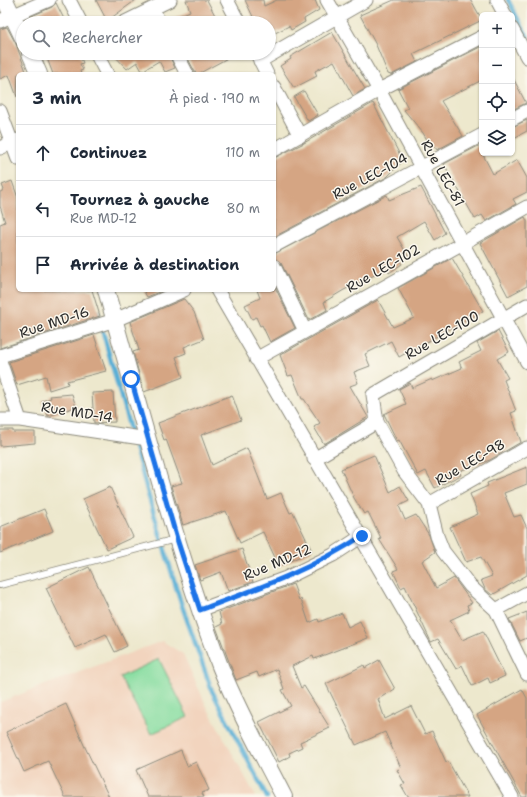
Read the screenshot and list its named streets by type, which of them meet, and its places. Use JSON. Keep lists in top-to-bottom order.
{
  "streets": {
    "street": [
      "Rue LEC-81",
      "Rue LEC-104",
      "Rue LEC-102",
      "Rue MD-16",
      "Rue LEC-100",
      "Rue MD-14",
      "Rue LEC-98",
      "Rue MD-12"
    ]
  },
  "crossings": [
    ["Rue LEC-81", "Rue LEC-104"],
    ["Rue LEC-81", "Rue LEC-102"],
    ["Rue LEC-81", "Rue LEC-100"]
  ],
  "page": {
    "map_buttons": ["+", "−"],
    "search": "Rechercher",
    "heading": ["3 min", "À pied · 190 m"],
    "list": [
      ["Continuez", "110 m"],
      ["Tournez à gauche", "Rue MD-12", "80 m"],
      "Arrivée à destination"
    ]
  }
}
